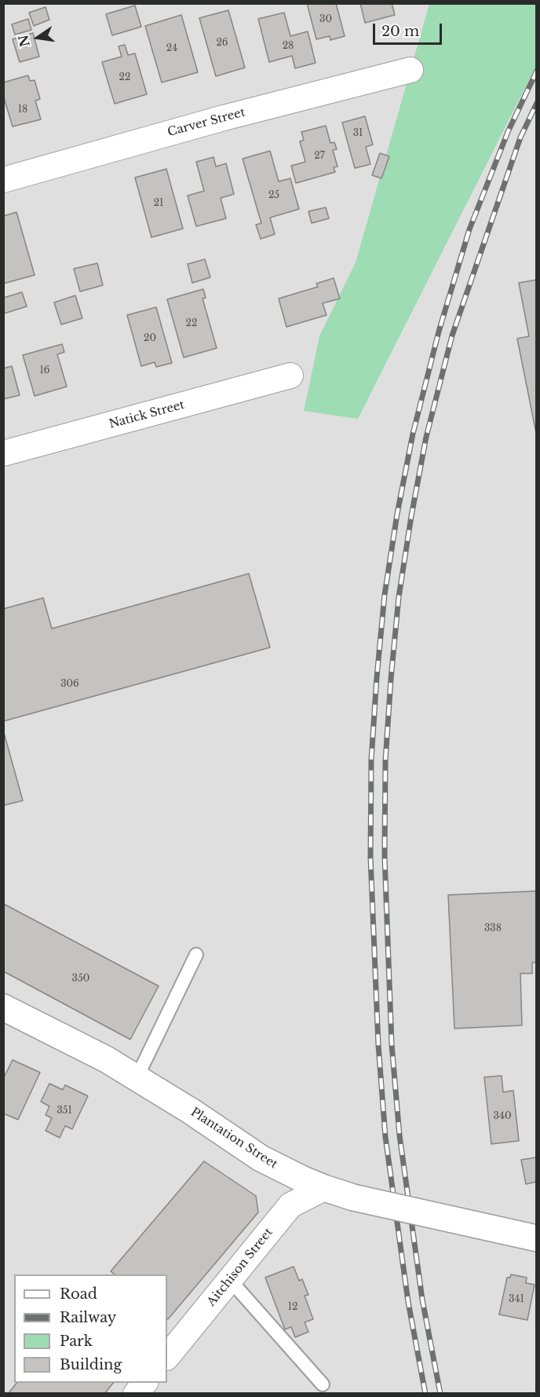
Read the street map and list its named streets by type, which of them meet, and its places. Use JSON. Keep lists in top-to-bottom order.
{
  "streets": {
    "main road": ["Plantation Street"],
    "street": ["Carver Street", "Natick Street", "Aitchison Street"]
  },
  "crossings": [
    ["Plantation Street", "Aitchison Street"]
  ],
  "house_numbers": [
    "30",
    "26",
    "28",
    "24",
    "22",
    "18",
    "31",
    "27",
    "25",
    "21",
    "22",
    "20",
    "16",
    "306",
    "338",
    "350",
    "351",
    "340",
    "341",
    "12"
  ],
  "legend": [
    "Road",
    "Railway",
    "Park",
    "Building"
  ],
  "scale_bar": "20 m",
  "north": "left"
}
